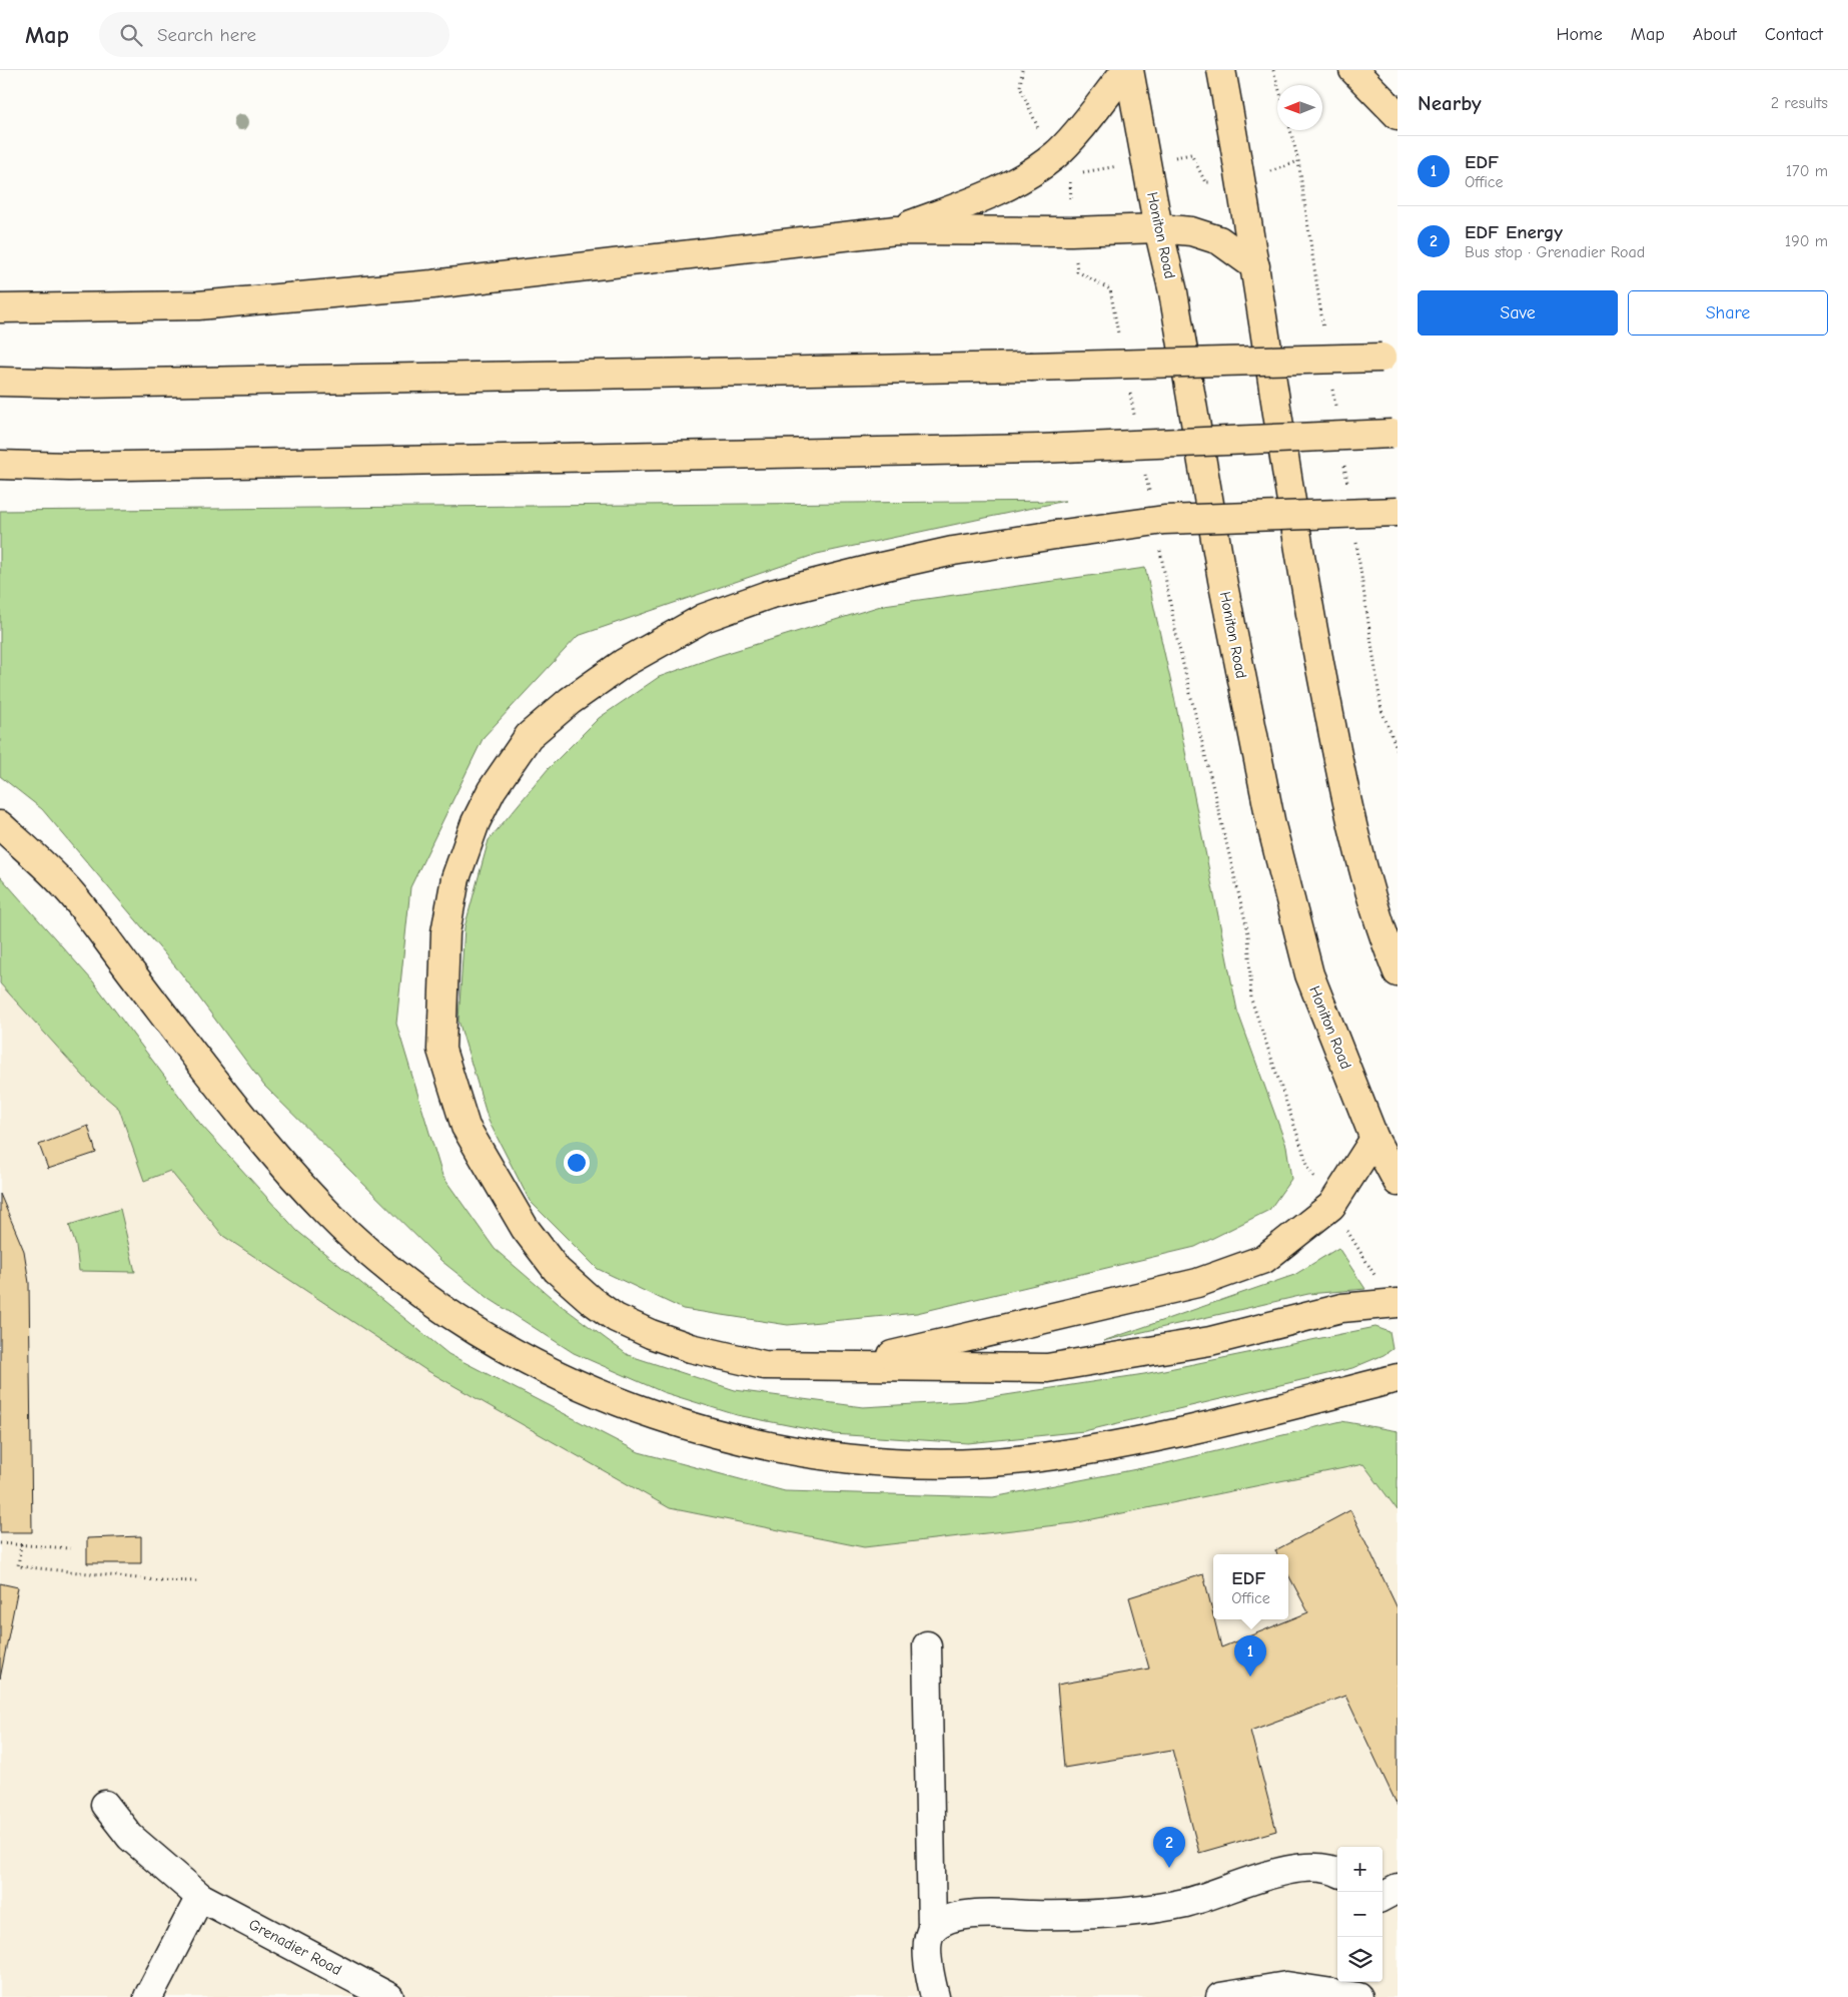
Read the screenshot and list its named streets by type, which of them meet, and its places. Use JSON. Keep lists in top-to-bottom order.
{
  "streets": {
    "highway": ["Honiton Road"],
    "street": ["Grenadier Road"]
  },
  "north": "left",
  "page": {
    "header": "Map",
    "search": "Search here",
    "nav": [
      "Home",
      "Map",
      "About",
      "Contact"
    ],
    "heading": ["Nearby", "2 results"],
    "list": [
      {
        "mark": "1",
        "name": "EDF",
        "note": "Office",
        "value": "170 m"
      },
      {
        "mark": "2",
        "name": "EDF Energy",
        "note": "Bus stop · Grenadier Road",
        "value": "190 m"
      }
    ],
    "buttons": ["Save", "Share"],
    "popup": ["EDF", "Office"],
    "pins": ["1", "2"],
    "map_buttons": ["+", "−"]
  }
}
